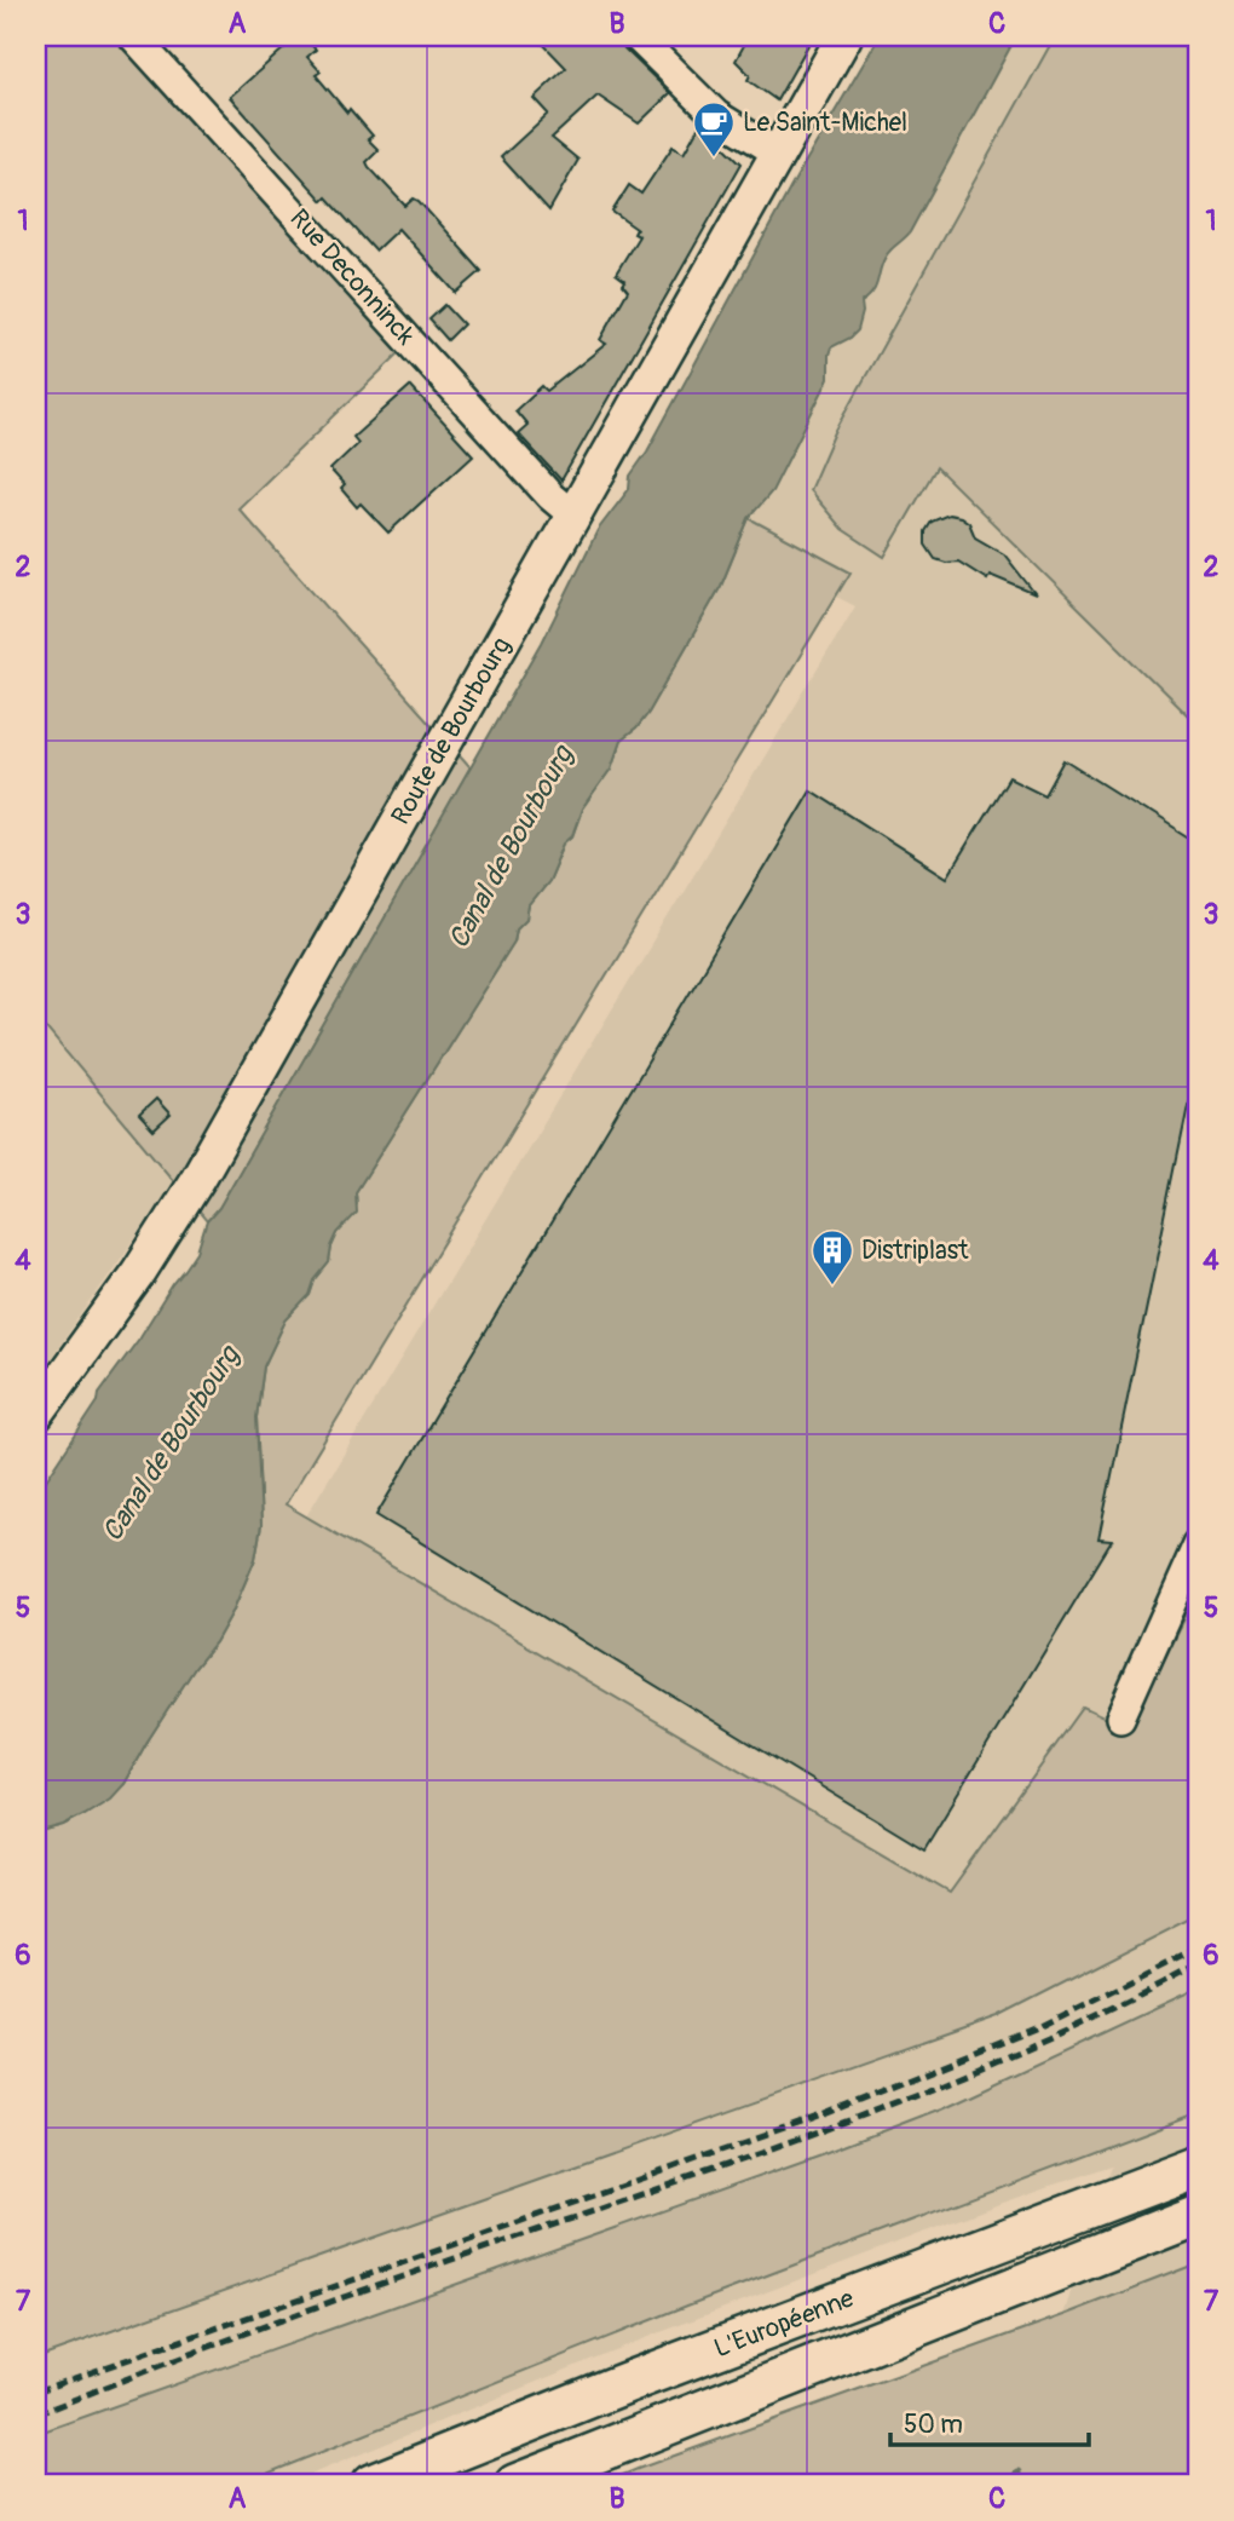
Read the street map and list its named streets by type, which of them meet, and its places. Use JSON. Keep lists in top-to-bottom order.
{
  "streets": {
    "highway": ["L'Européenne"],
    "main road": ["Route de Bourbourg"],
    "street": ["Rue Deconninck"]
  },
  "crossings": [
    ["Rue Deconninck", "Route de Bourbourg"]
  ],
  "water": ["Canal de Bourbourg"],
  "places": {
    "cafe": ["Le Saint-Michel"],
    "building": ["Distriplast"]
  },
  "scale_bar": "50 m",
  "grid": {
    "columns": ["A", "B", "C"],
    "rows": [
      "1",
      "2",
      "3",
      "4",
      "5",
      "6",
      "7"
    ]
  }
}
